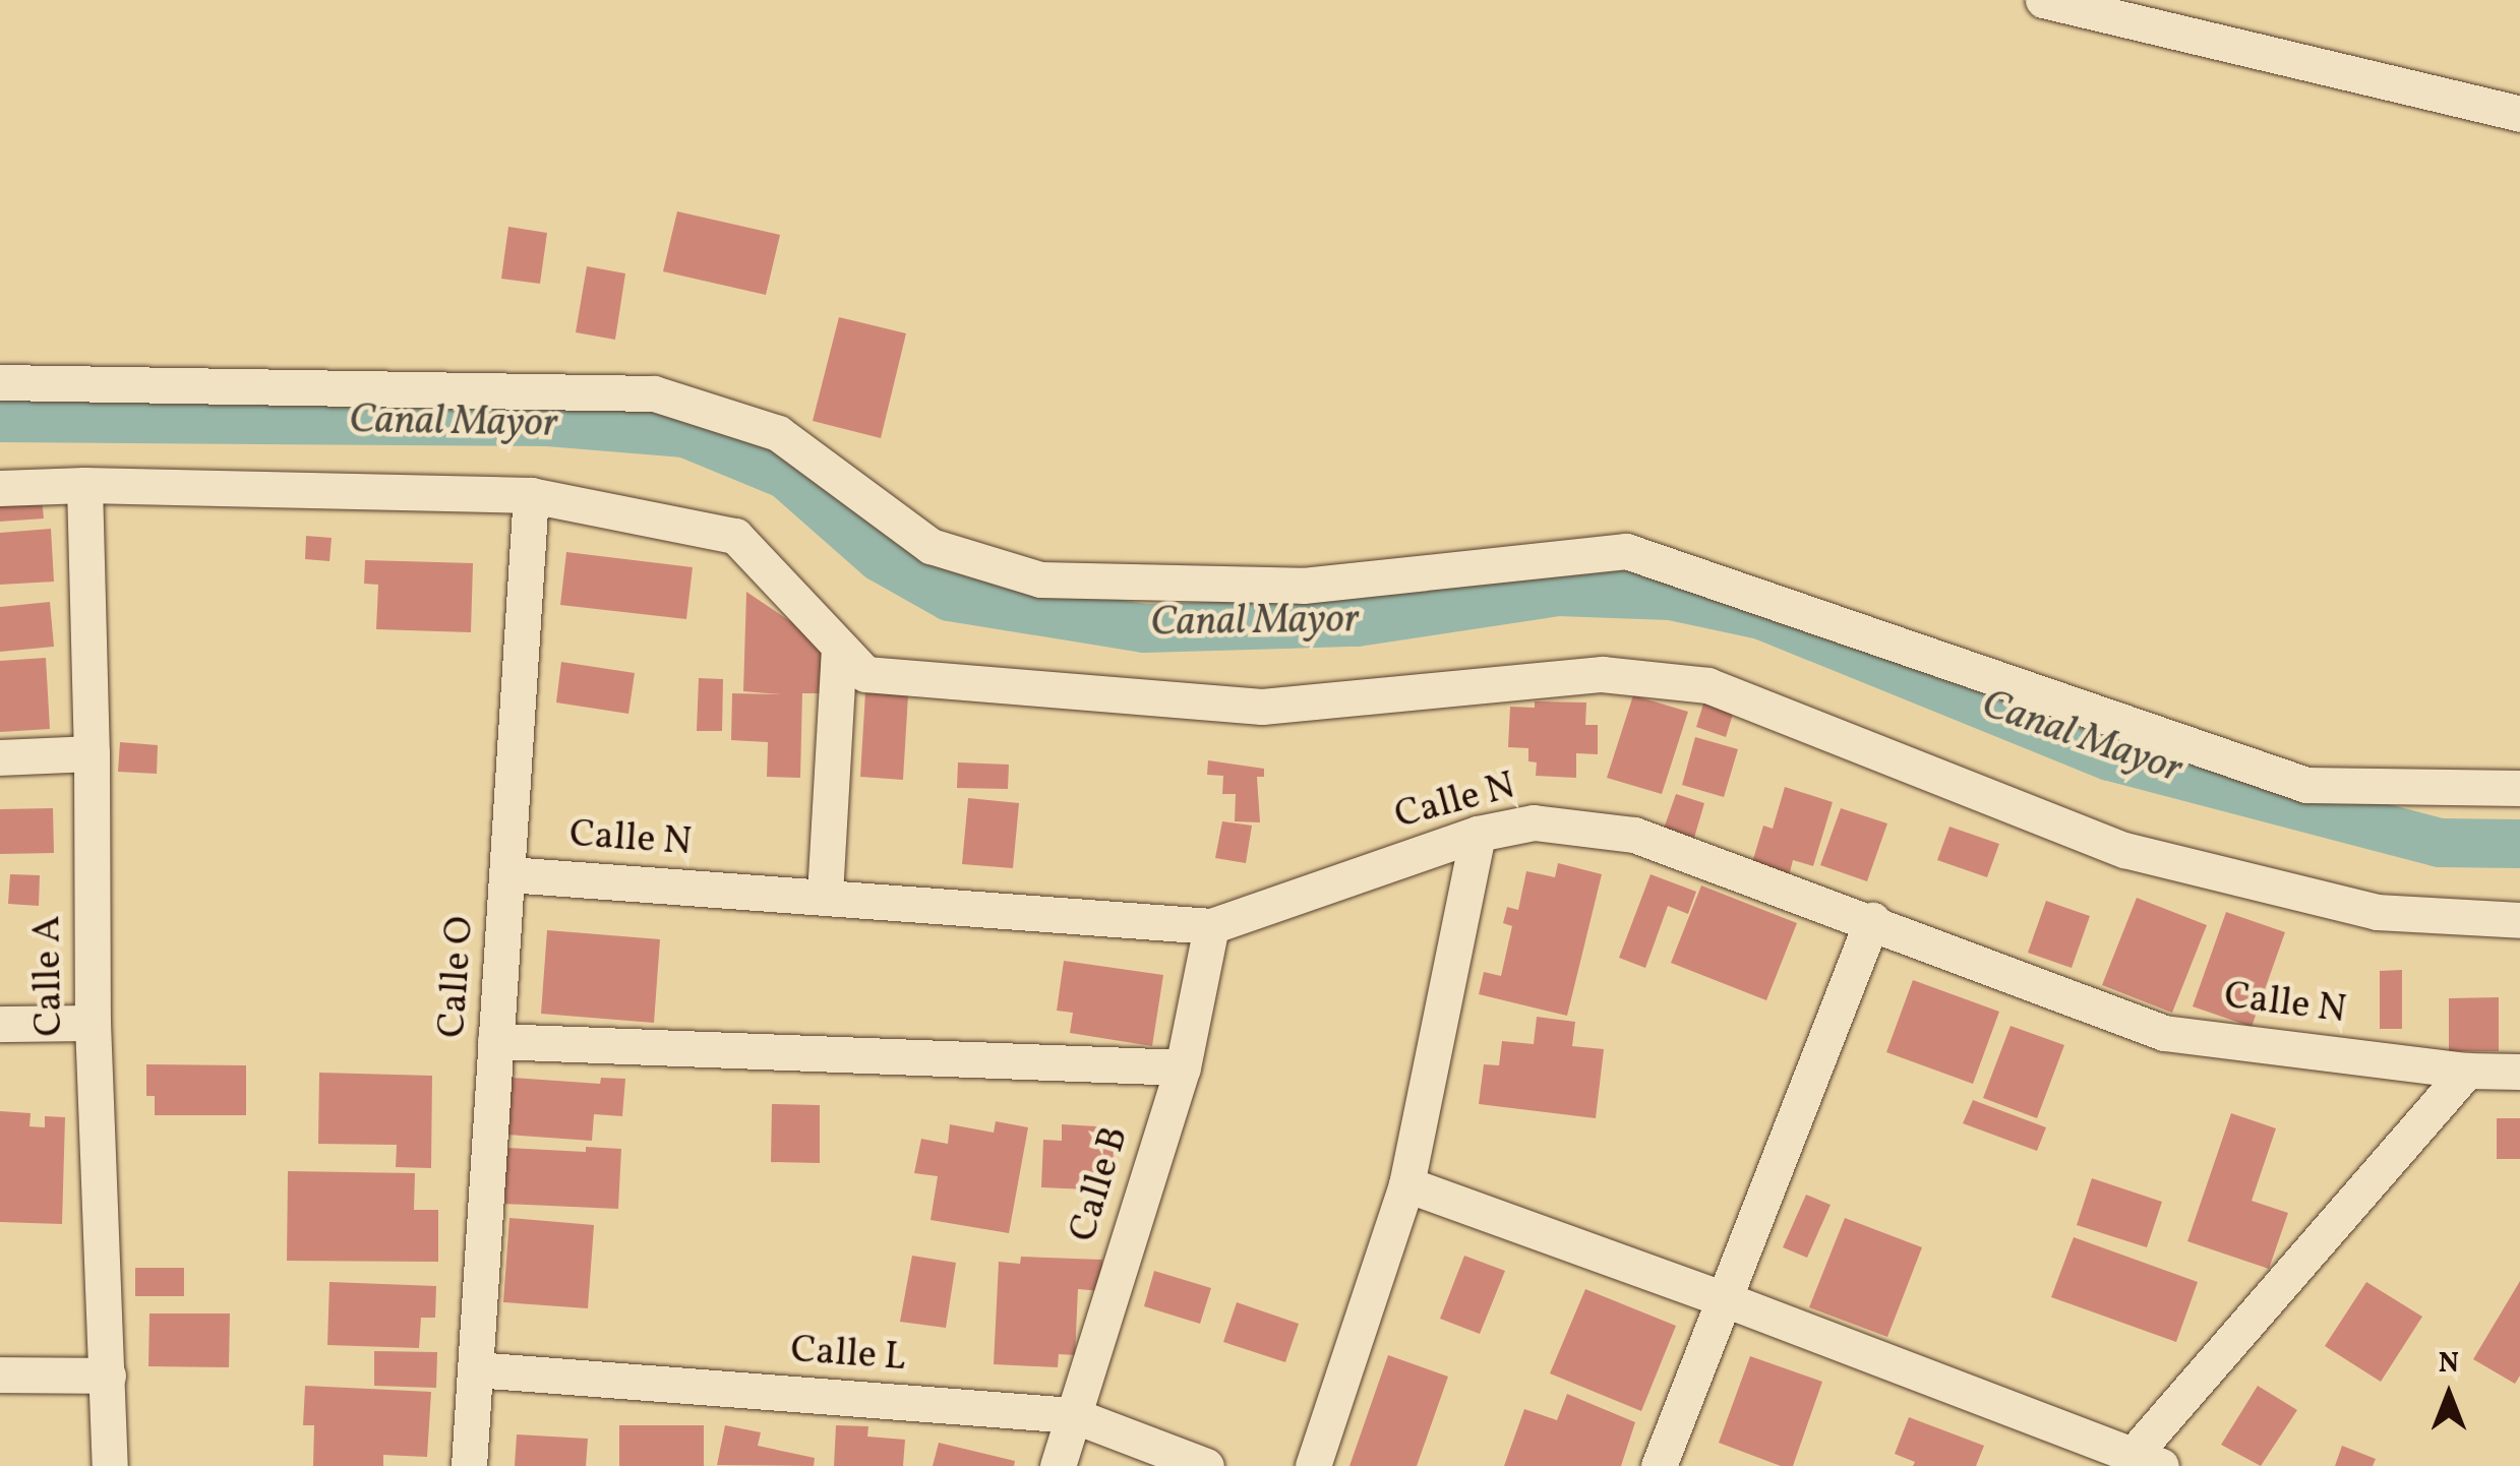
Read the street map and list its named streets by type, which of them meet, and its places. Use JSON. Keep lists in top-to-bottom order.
{
  "streets": {
    "street": [
      "Calle N",
      "Calle A",
      "Calle O",
      "Calle B",
      "Calle L"
    ]
  },
  "crossings": [
    ["Calle N", "Calle O"],
    ["Calle N", "Calle B"],
    ["Calle O", "Calle L"],
    ["Calle B", "Calle L"]
  ],
  "water": ["Canal Mayor"],
  "north": "top"
}
